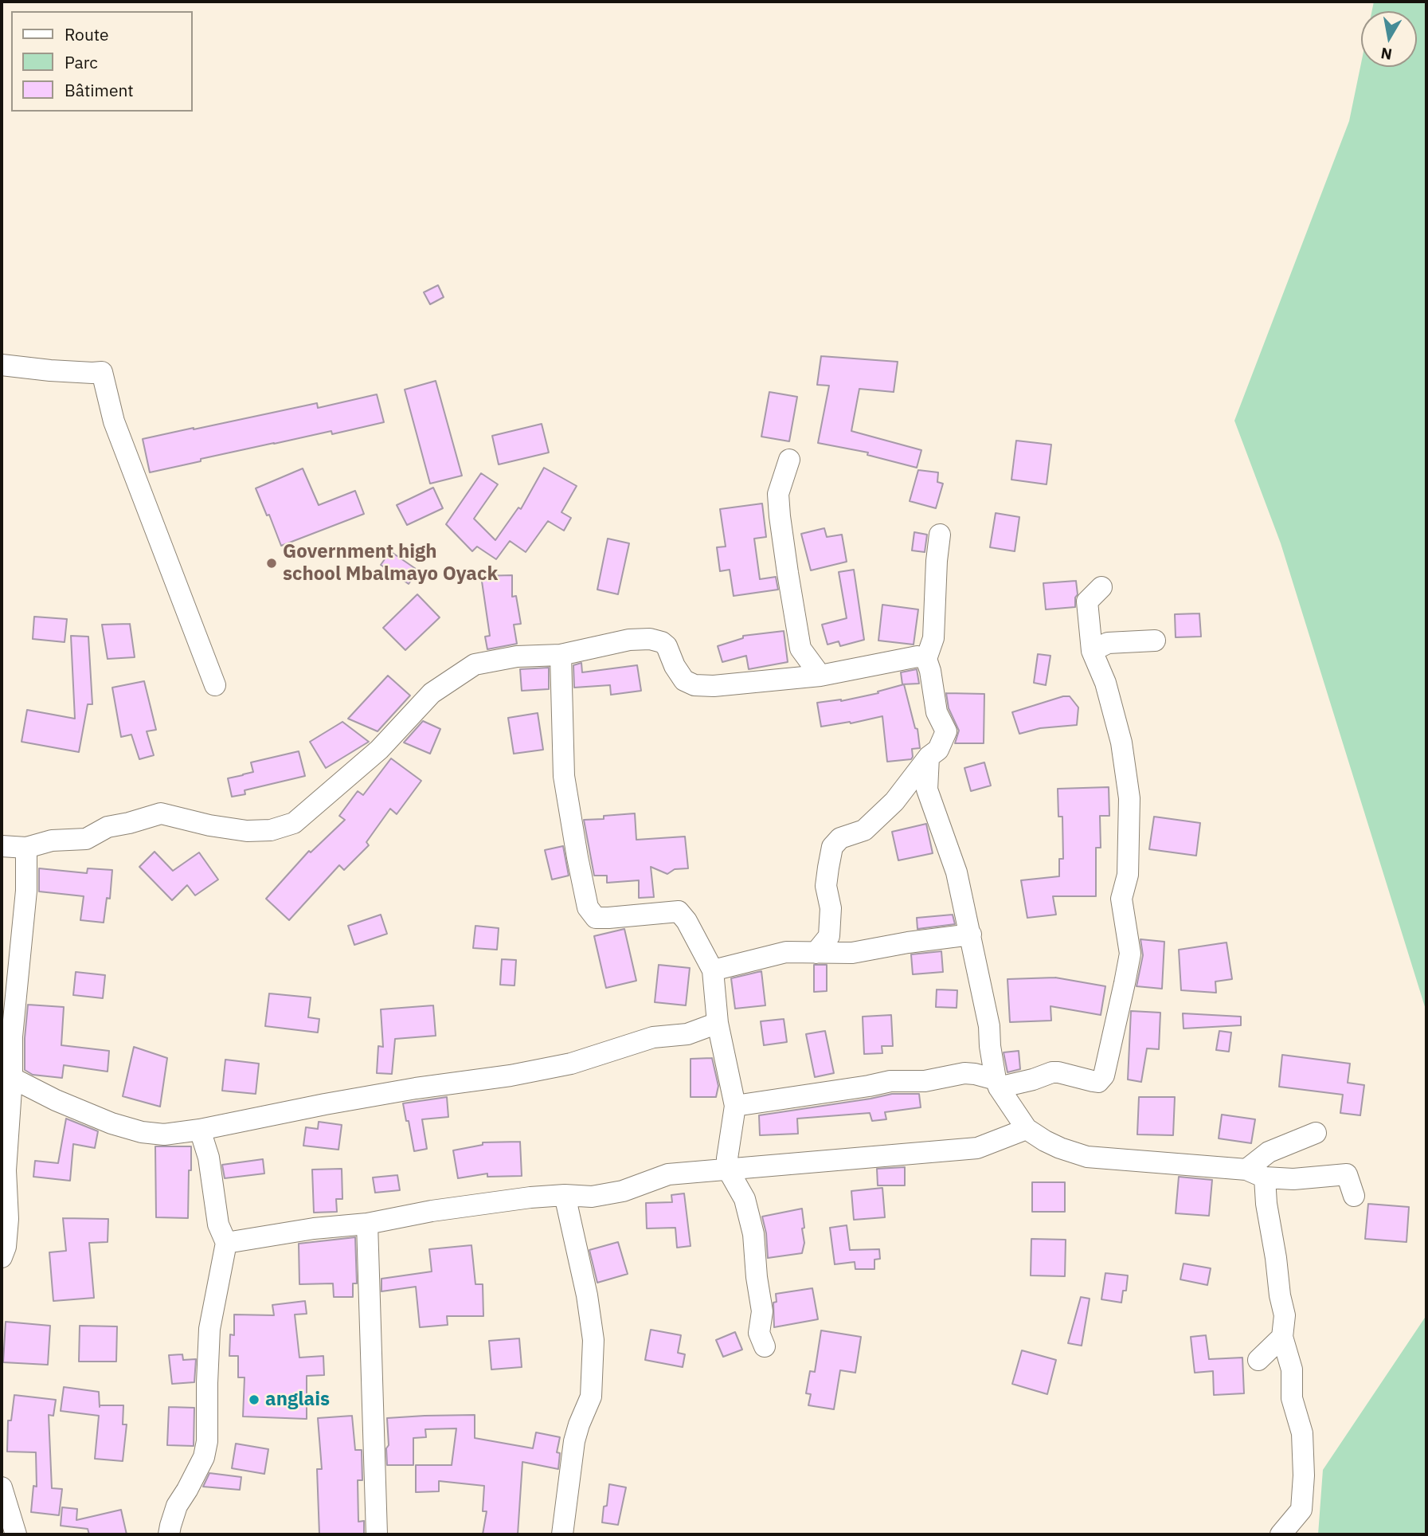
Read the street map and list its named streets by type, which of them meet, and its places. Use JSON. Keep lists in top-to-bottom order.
{
  "places": ["Government high school Mbalmayo Oyack", "anglais"],
  "legend": ["Route", "Parc", "Bâtiment"],
  "north": "bottom"
}
